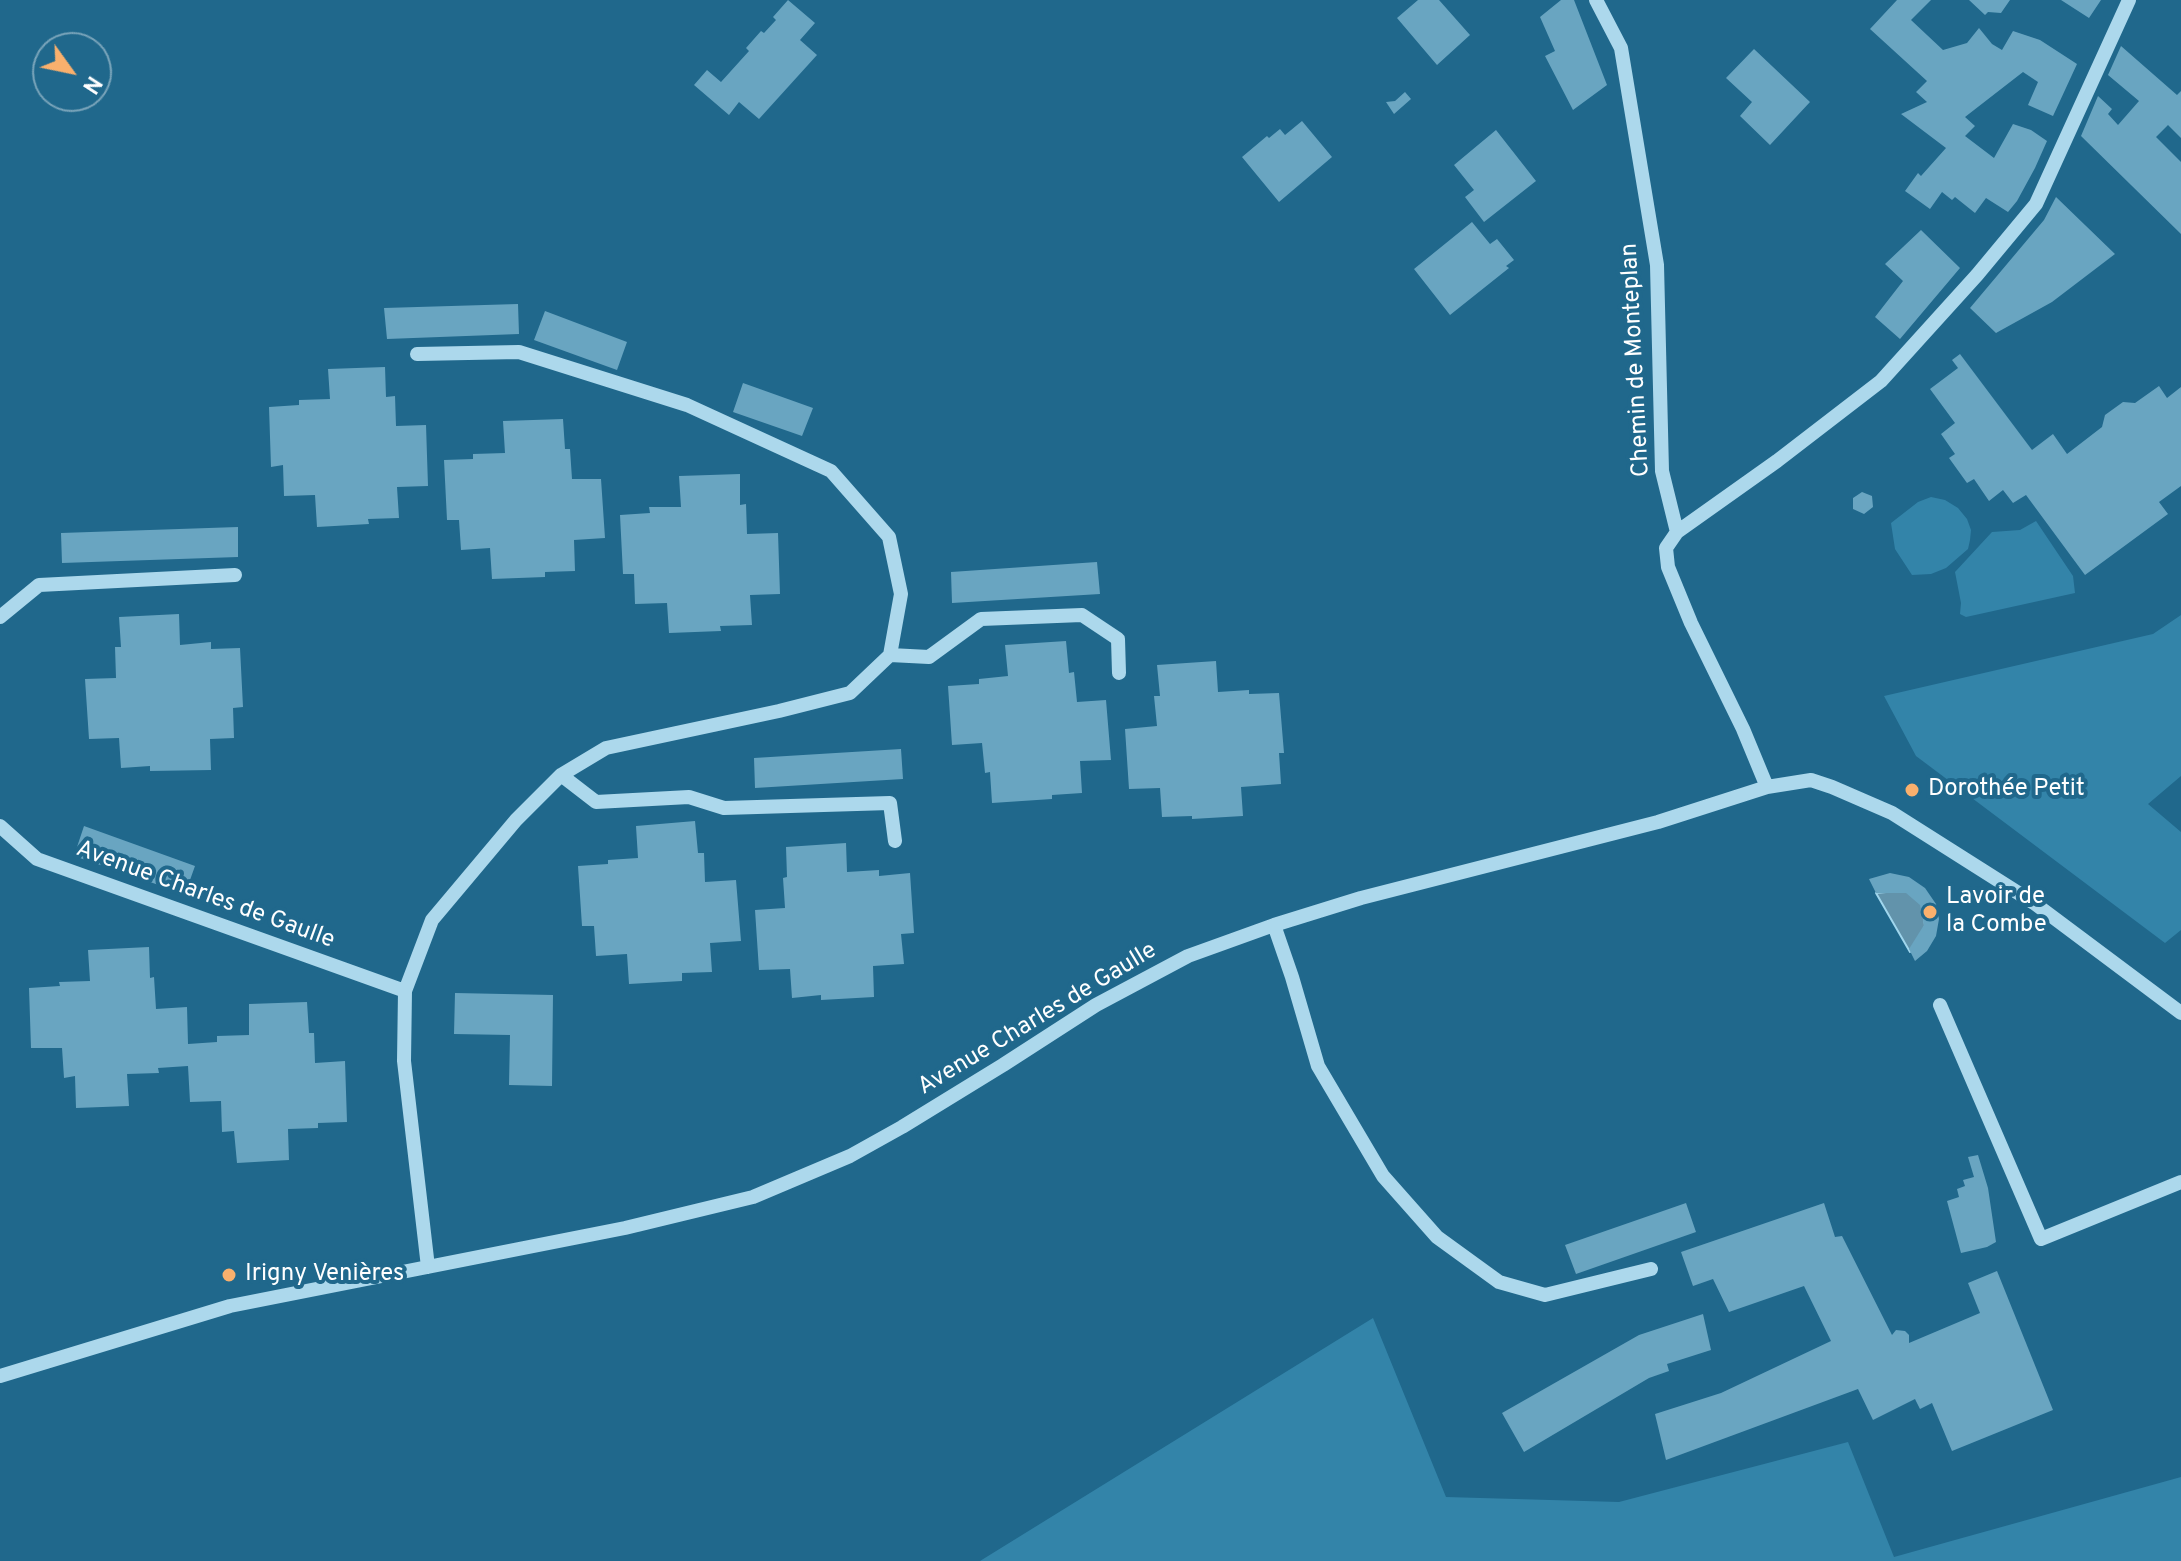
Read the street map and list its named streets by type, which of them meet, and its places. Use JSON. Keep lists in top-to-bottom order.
{
  "streets": {
    "street": ["Chemin de Monteplan", "Avenue Charles de Gaulle"]
  },
  "places": ["Dorothée Petit", "Lavoir de la Combe", "Irigny Venières"],
  "north": "bottom right"
}
